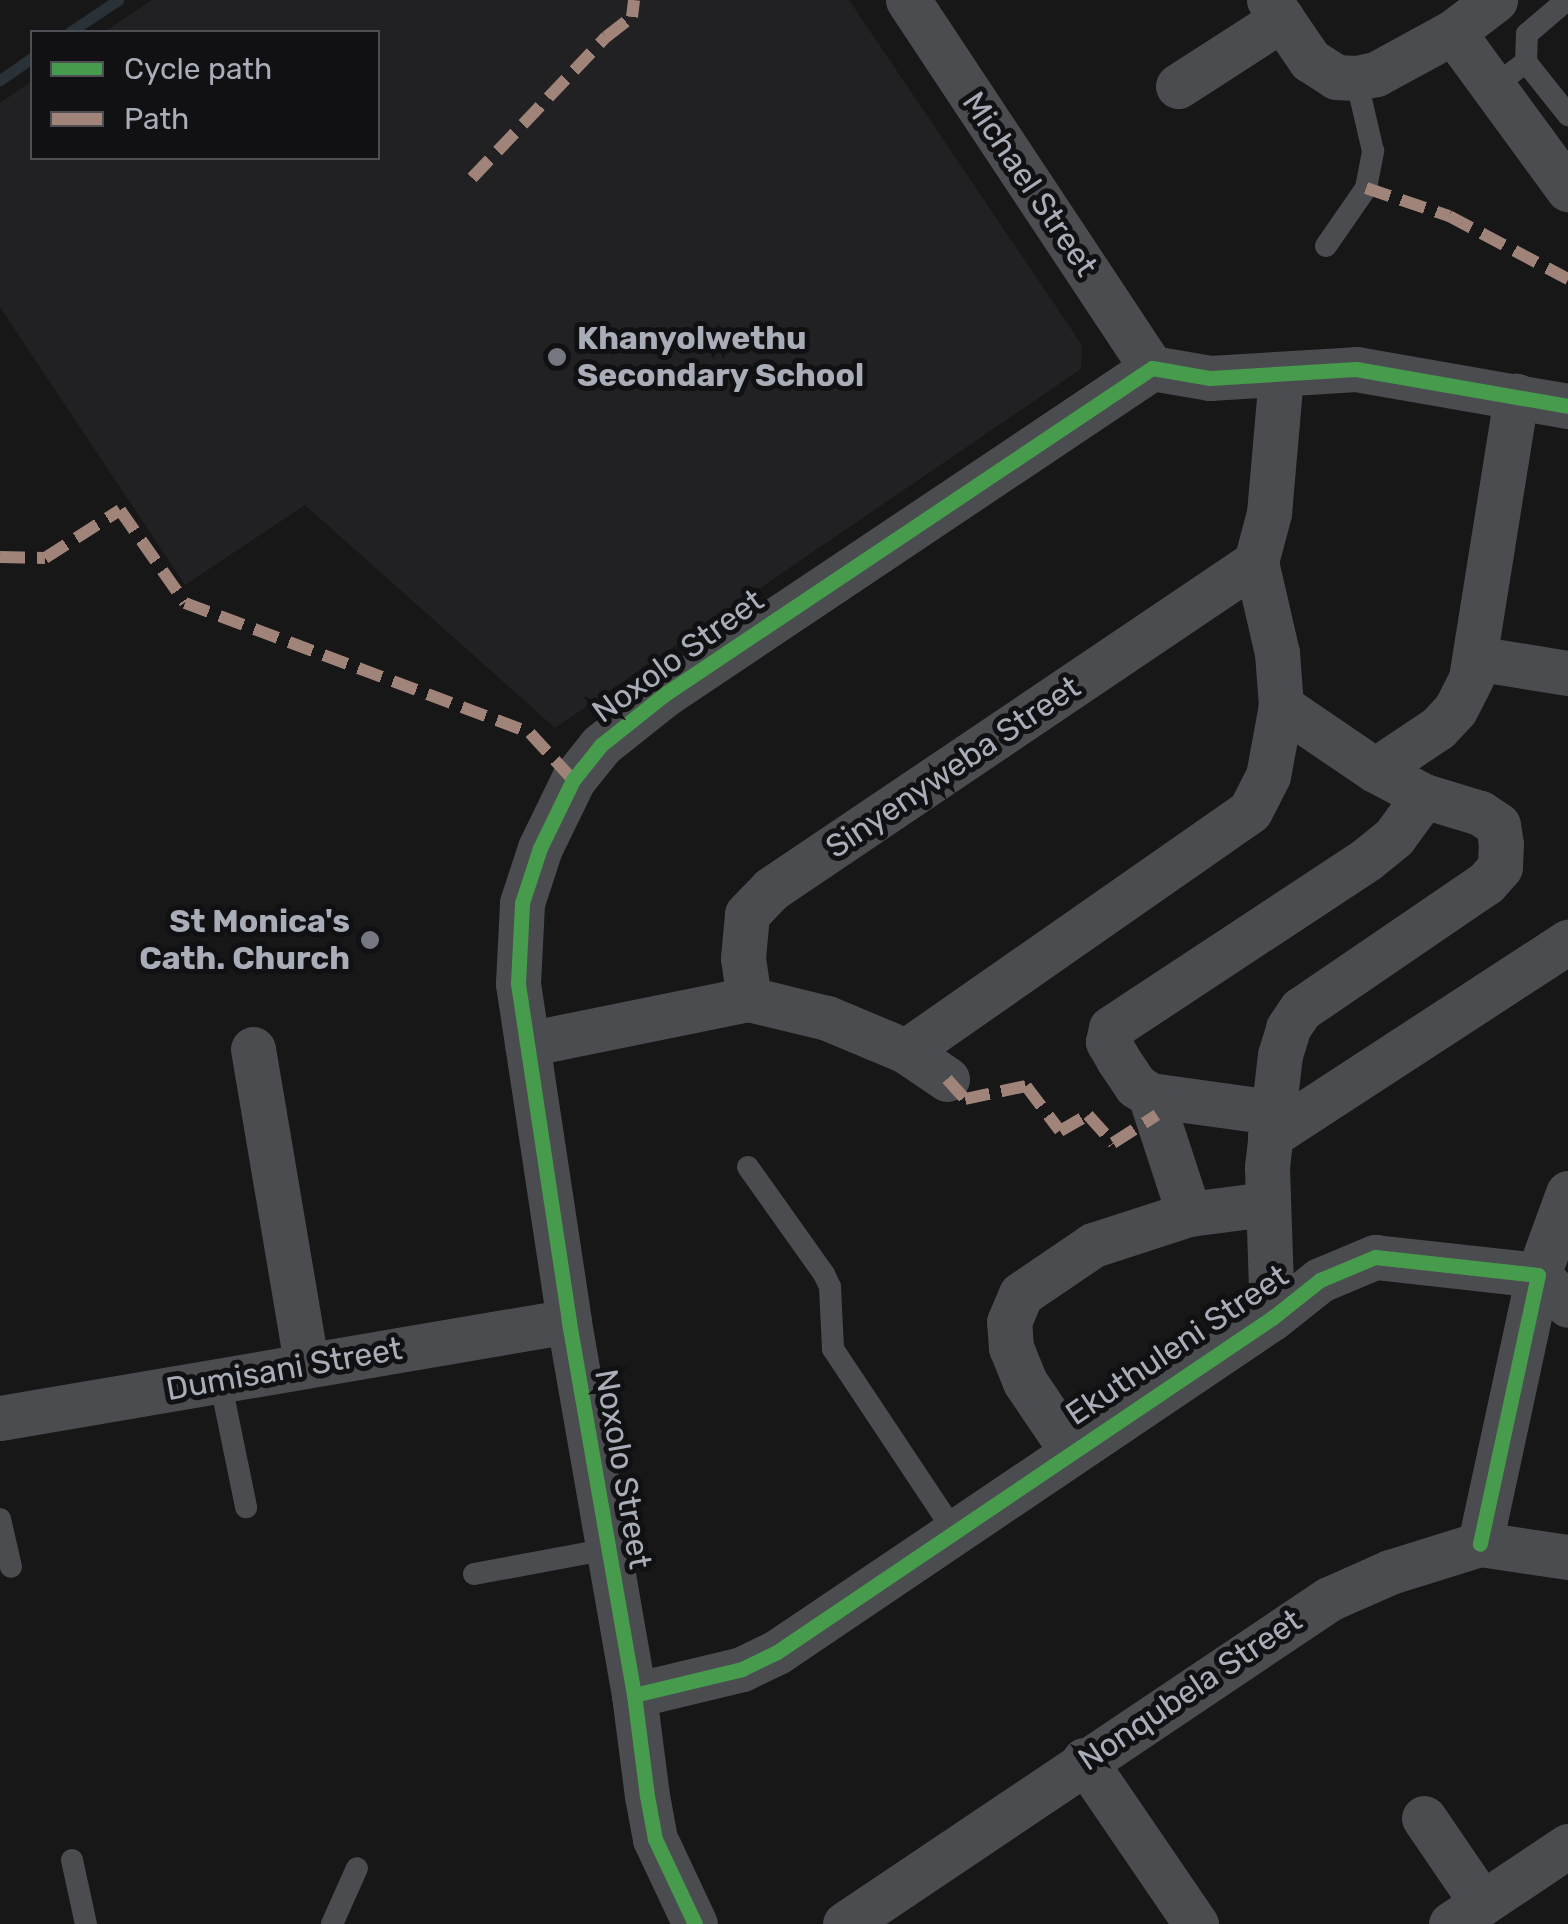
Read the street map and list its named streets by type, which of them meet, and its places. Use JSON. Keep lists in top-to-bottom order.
{
  "streets": {
    "street": [
      "Michael Street",
      "Noxolo Street",
      "Sinyenyweba Street",
      "Ekuthuleni Street",
      "Dumisani Street",
      "Nonqubela Street"
    ]
  },
  "crossings": [
    ["Michael Street", "Noxolo Street"],
    ["Noxolo Street", "Ekuthuleni Street"],
    ["Noxolo Street", "Dumisani Street"]
  ],
  "places": ["Khanyolwethu Secondary School", "St Monica's Cath. Church"],
  "legend": ["Cycle path", "Path"]
}
